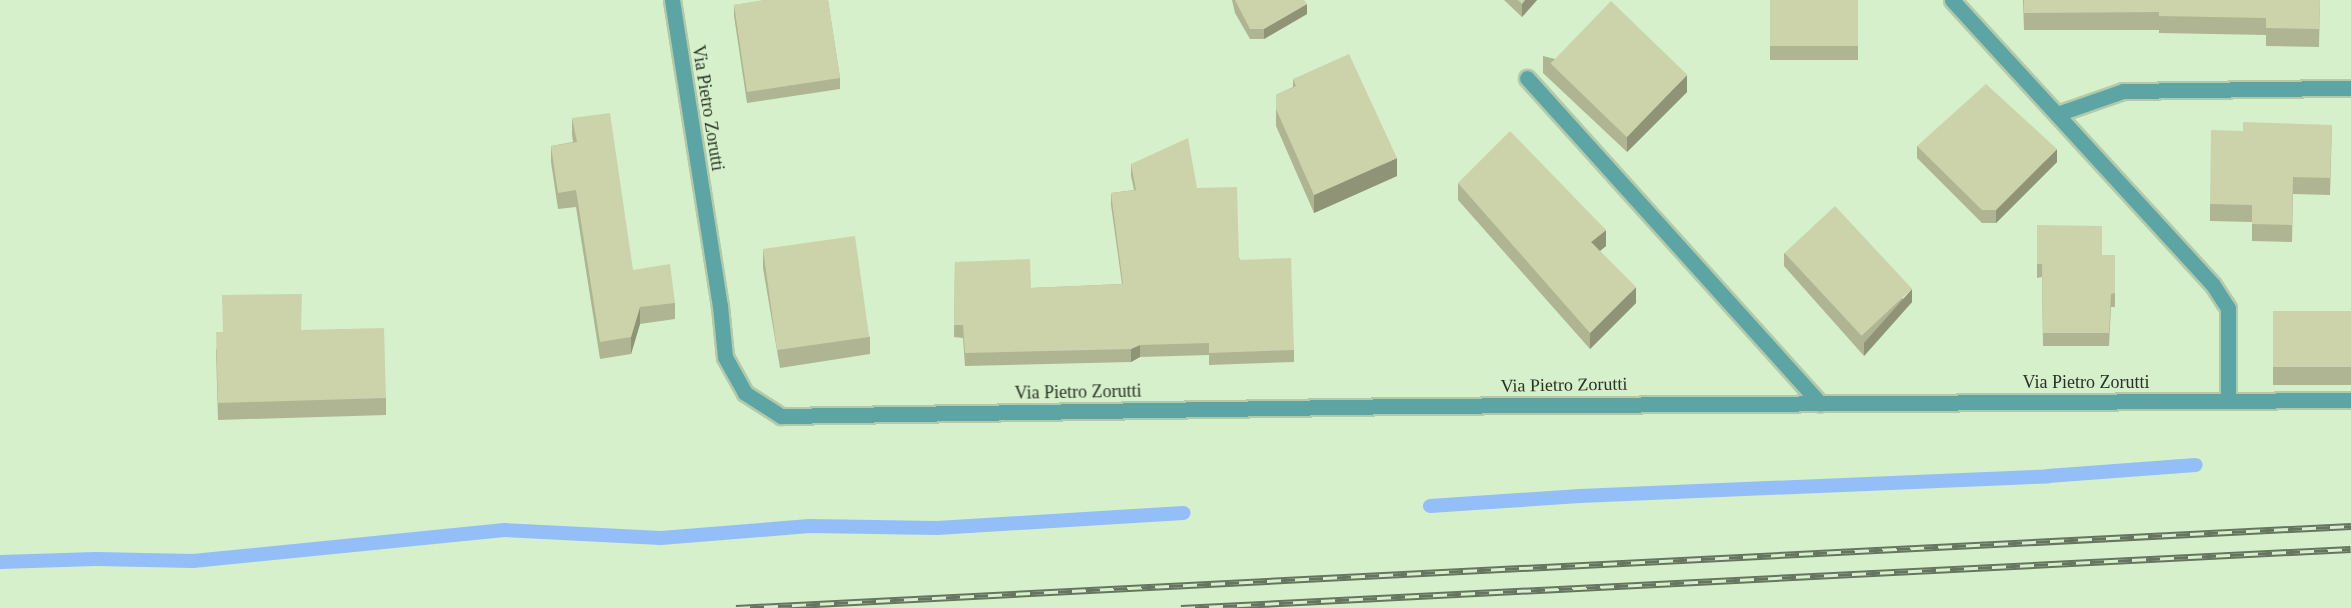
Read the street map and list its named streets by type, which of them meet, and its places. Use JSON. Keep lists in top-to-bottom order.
{
  "streets": {
    "street": ["Via Pietro Zorutti"]
  }
}
